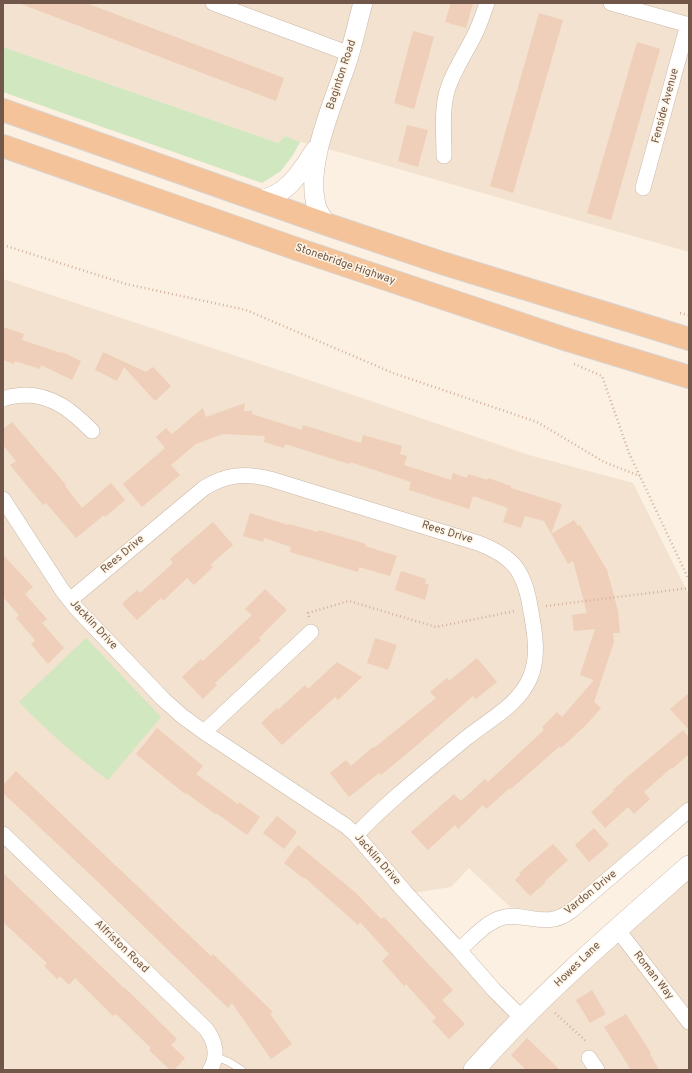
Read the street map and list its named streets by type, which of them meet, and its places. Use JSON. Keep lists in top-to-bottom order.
{
  "streets": {
    "highway": ["Stonebridge Highway"],
    "main road": ["Howes Lane"],
    "street": [
      "Baginton Road",
      "Fenside Avenue",
      "Rees Drive",
      "Jacklin Drive",
      "Vardon Drive",
      "Alfriston Road",
      "Roman Way"
    ]
  },
  "crossings": [
    ["Rees Drive", "Jacklin Drive"],
    ["Jacklin Drive", "Vardon Drive"],
    ["Jacklin Drive", "Howes Lane"],
    ["Howes Lane", "Roman Way"]
  ]
}
